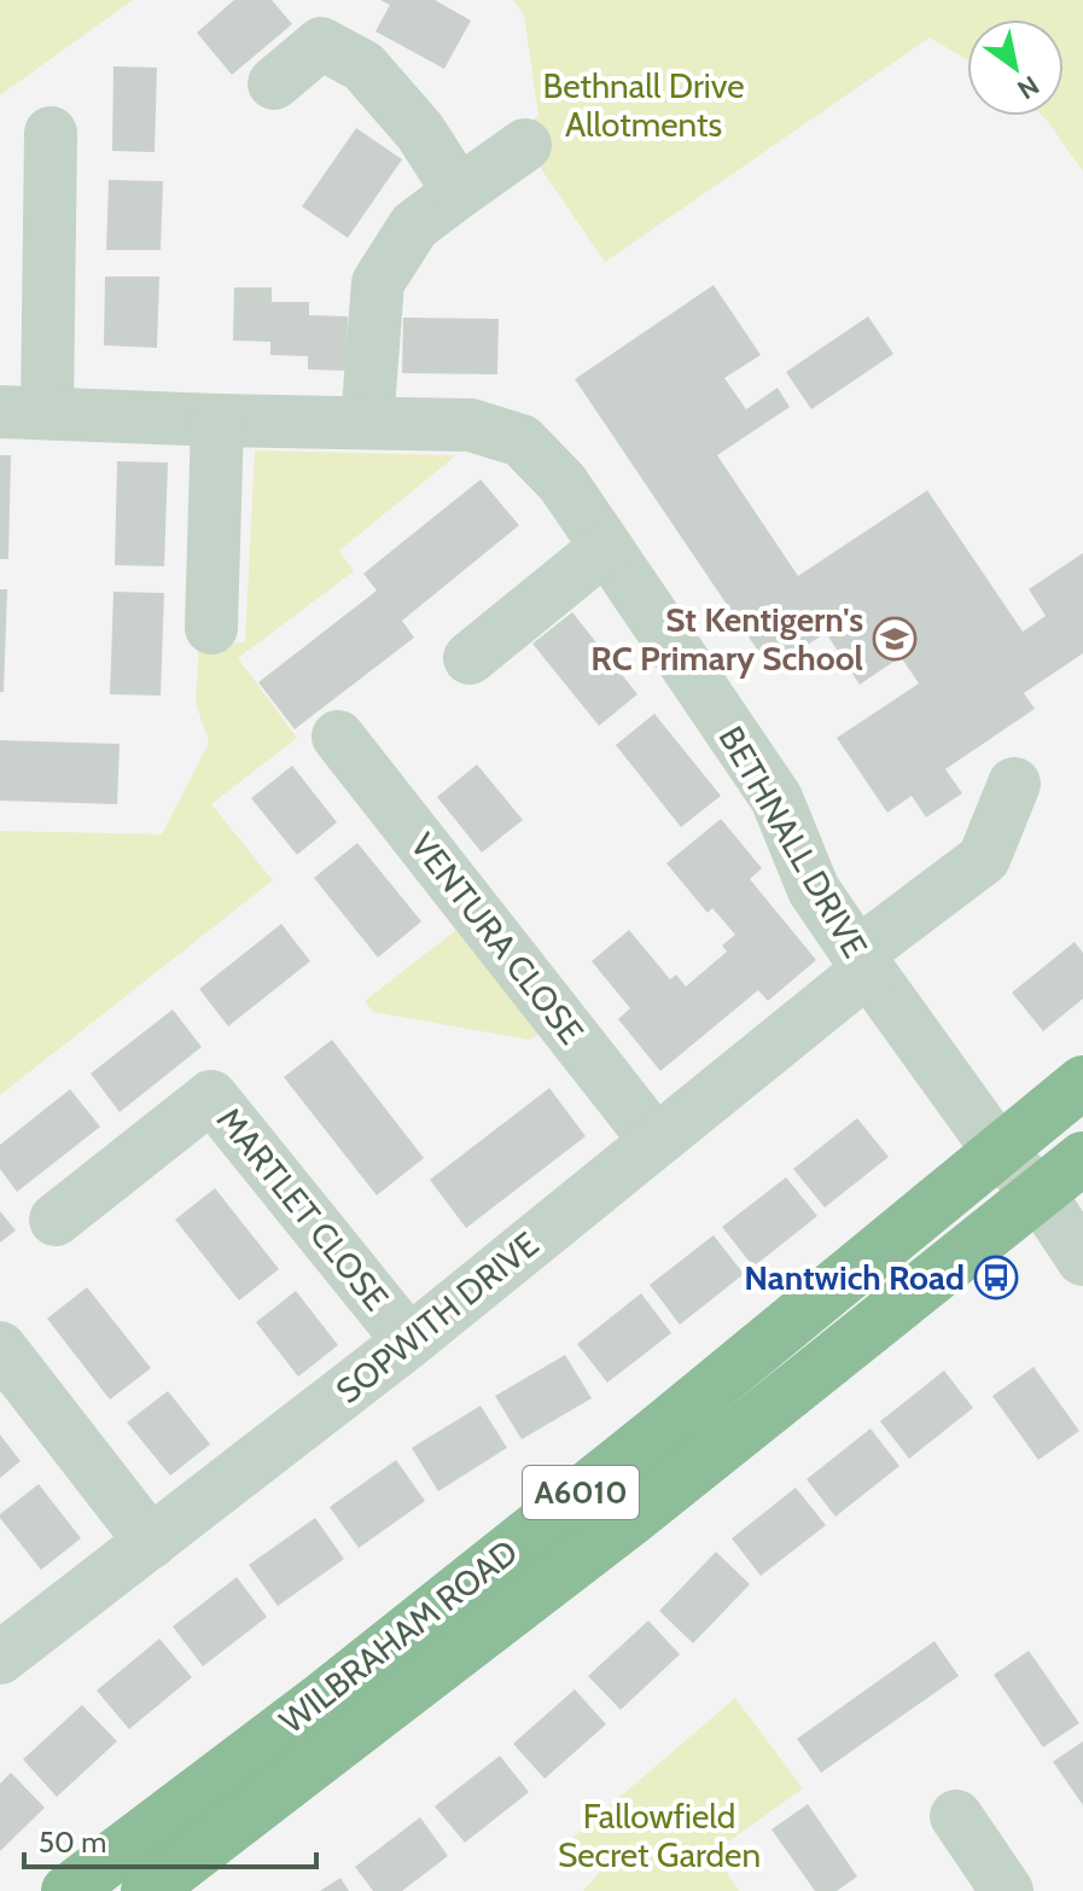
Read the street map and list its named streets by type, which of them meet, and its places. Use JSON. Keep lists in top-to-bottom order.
{
  "streets": {
    "highway": ["A6010", "WILBRAHAM ROAD"],
    "street": [
      "BETHNALL DRIVE",
      "VENTURA CLOSE",
      "MARTLET CLOSE",
      "SOPWITH DRIVE"
    ]
  },
  "crossings": [
    ["BETHNALL DRIVE", "SOPWITH DRIVE"],
    ["BETHNALL DRIVE", "WILBRAHAM ROAD"],
    ["VENTURA CLOSE", "SOPWITH DRIVE"],
    ["MARTLET CLOSE", "SOPWITH DRIVE"]
  ],
  "parks": ["Bethnall Drive Allotments", "Fallowfield Secret Garden"],
  "places": {
    "school or university": ["St Kentigern's RC Primary School"],
    "bus stop": ["Nantwich Road"]
  },
  "scale_bar": "50 m",
  "north": "bottom right"
}
